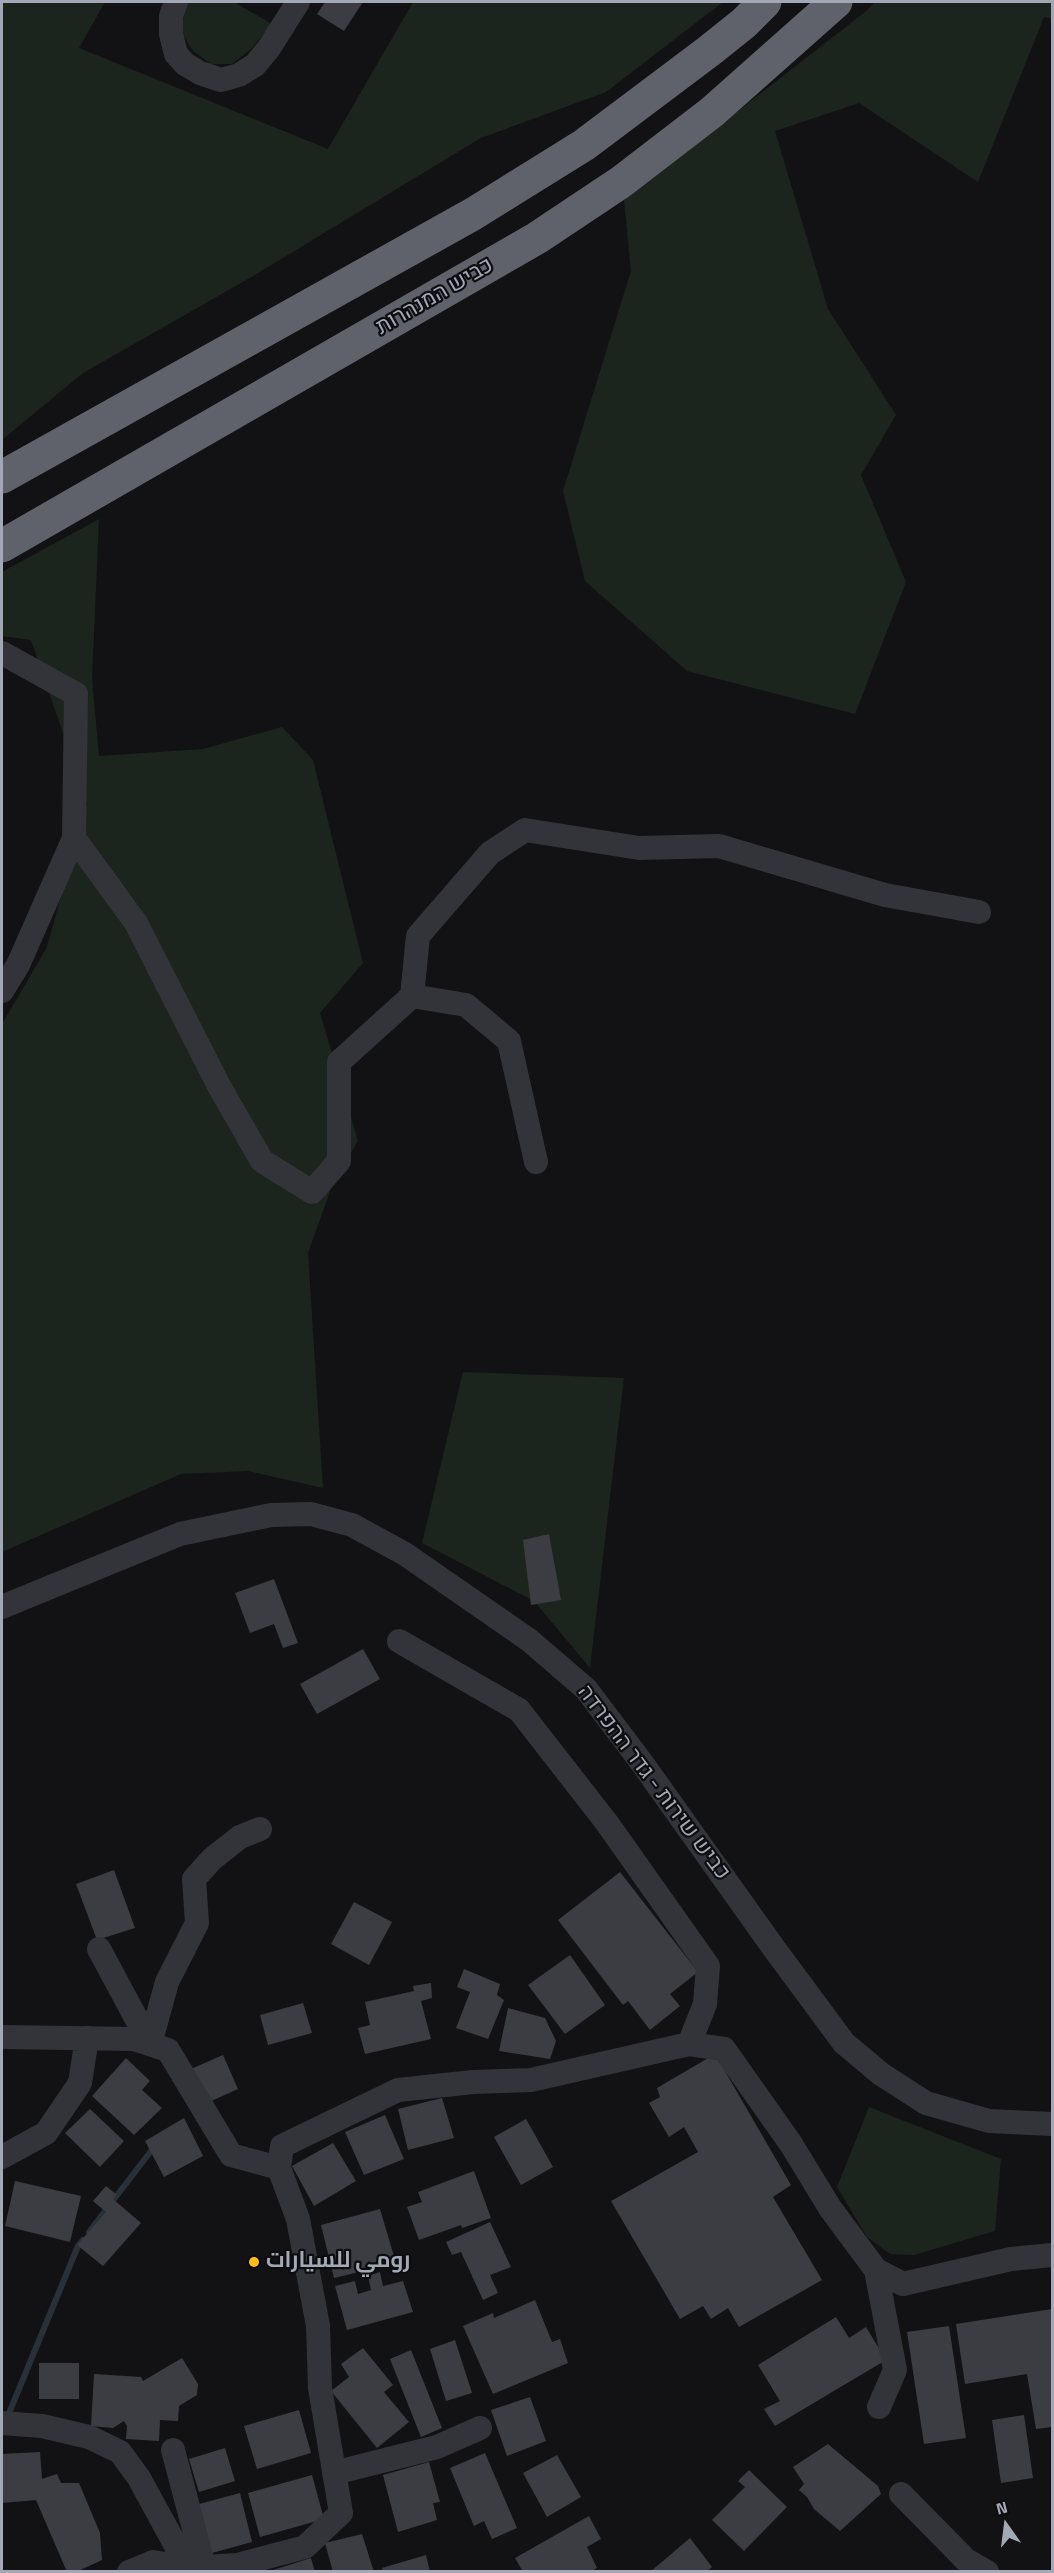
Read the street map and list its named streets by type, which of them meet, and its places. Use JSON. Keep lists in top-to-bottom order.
{
  "streets": {
    "highway": ["כביש המנהרות"],
    "street": ["כביש שירות - גדר ההפרדה"]
  },
  "places": ["رومي للسيارات"],
  "north": "top"
}
